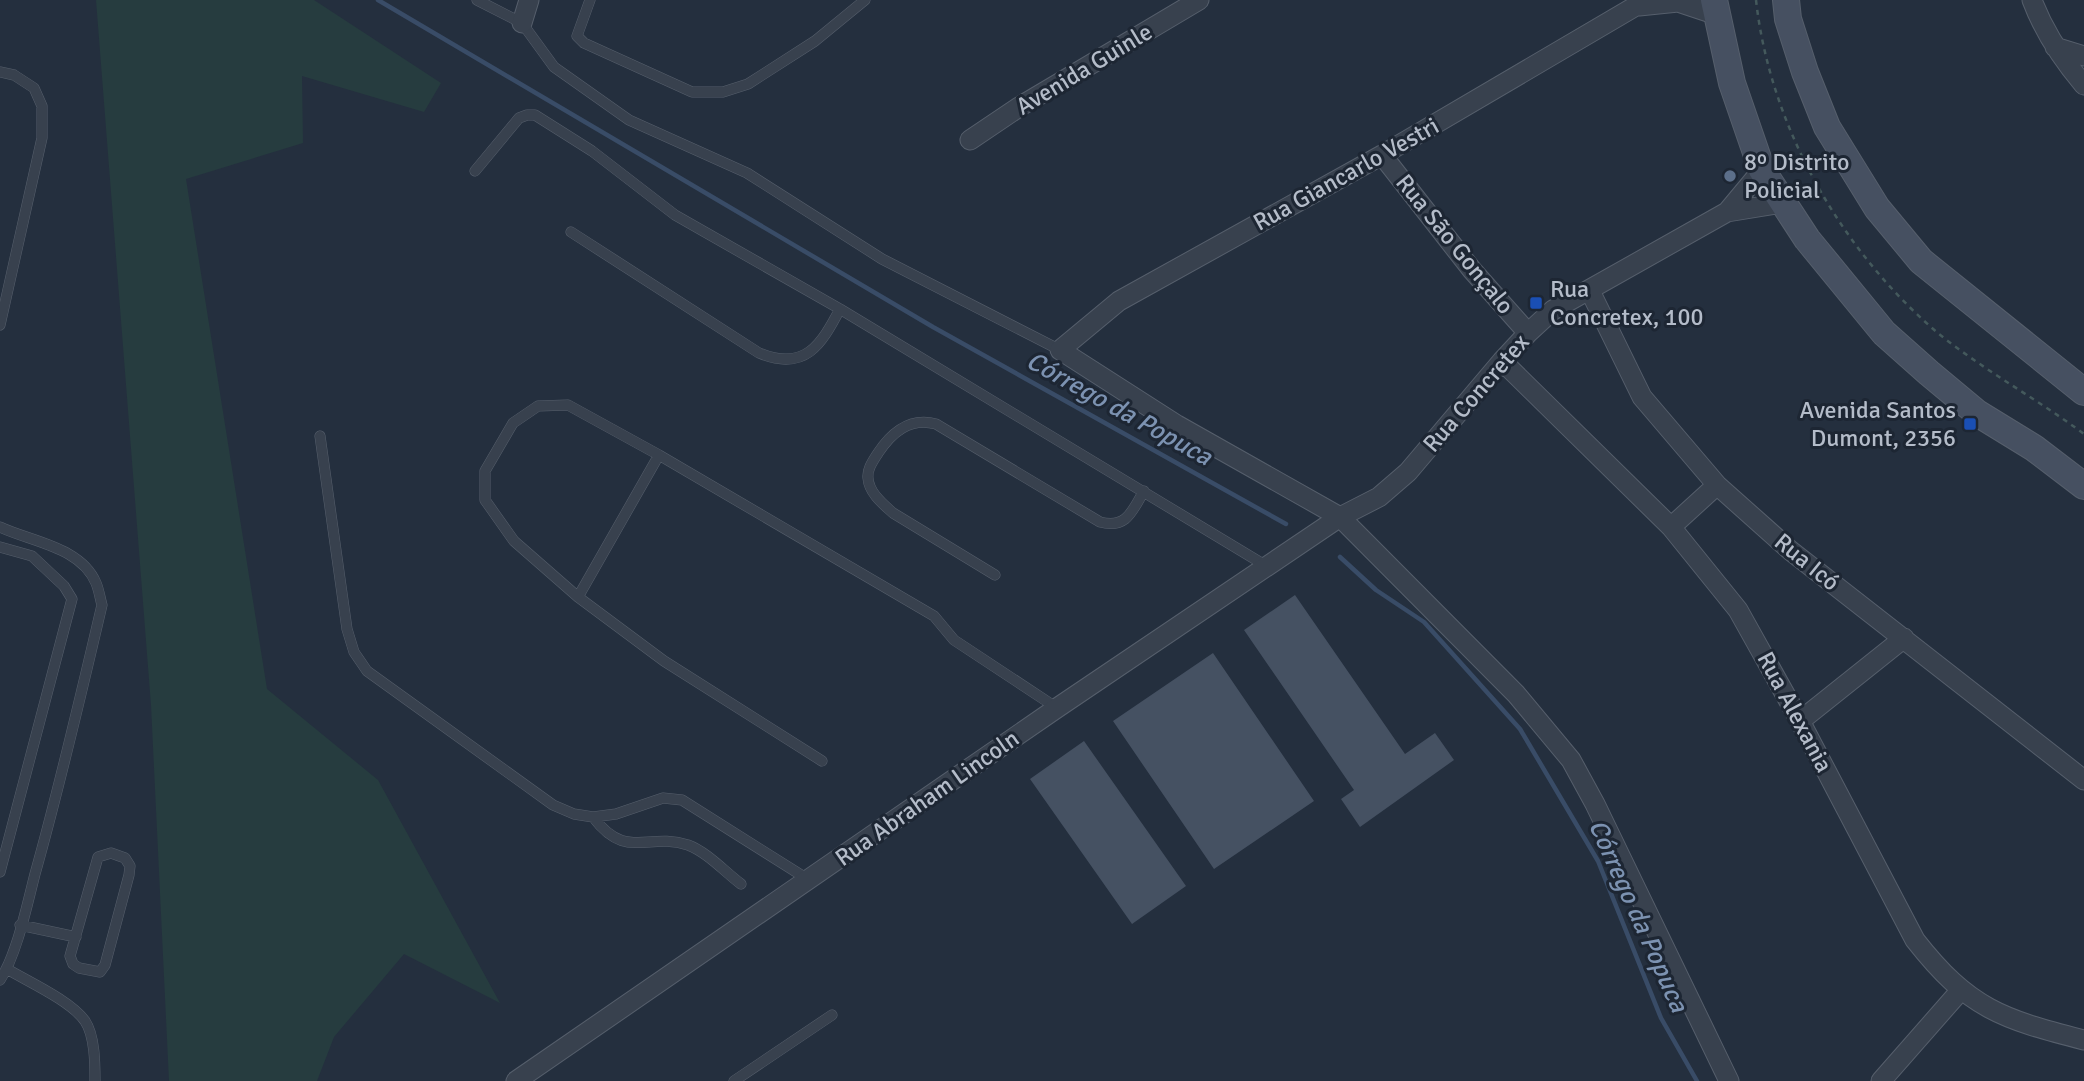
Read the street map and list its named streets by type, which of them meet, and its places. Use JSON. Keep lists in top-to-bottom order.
{
  "streets": {
    "street": [
      "Avenida Guinle",
      "Rua Giancarlo Vestri",
      "Rua São Gonçalo",
      "Rua Concretex",
      "Rua Icó",
      "Rua Alexania",
      "Rua Abraham Lincoln"
    ]
  },
  "crossings": [
    ["Rua Giancarlo Vestri", "Rua São Gonçalo"],
    ["Rua São Gonçalo", "Rua Concretex"],
    ["Rua Concretex", "Rua Icó"],
    ["Rua Concretex", "Rua Alexania"],
    ["Rua Concretex", "Rua Abraham Lincoln"]
  ],
  "water": ["Córrego da Popuca"],
  "places": {
    "other": ["8º Distrito Policial"],
    "transit": ["Rua Concretex, 100", "Avenida Santos Dumont, 2356"]
  }
}
